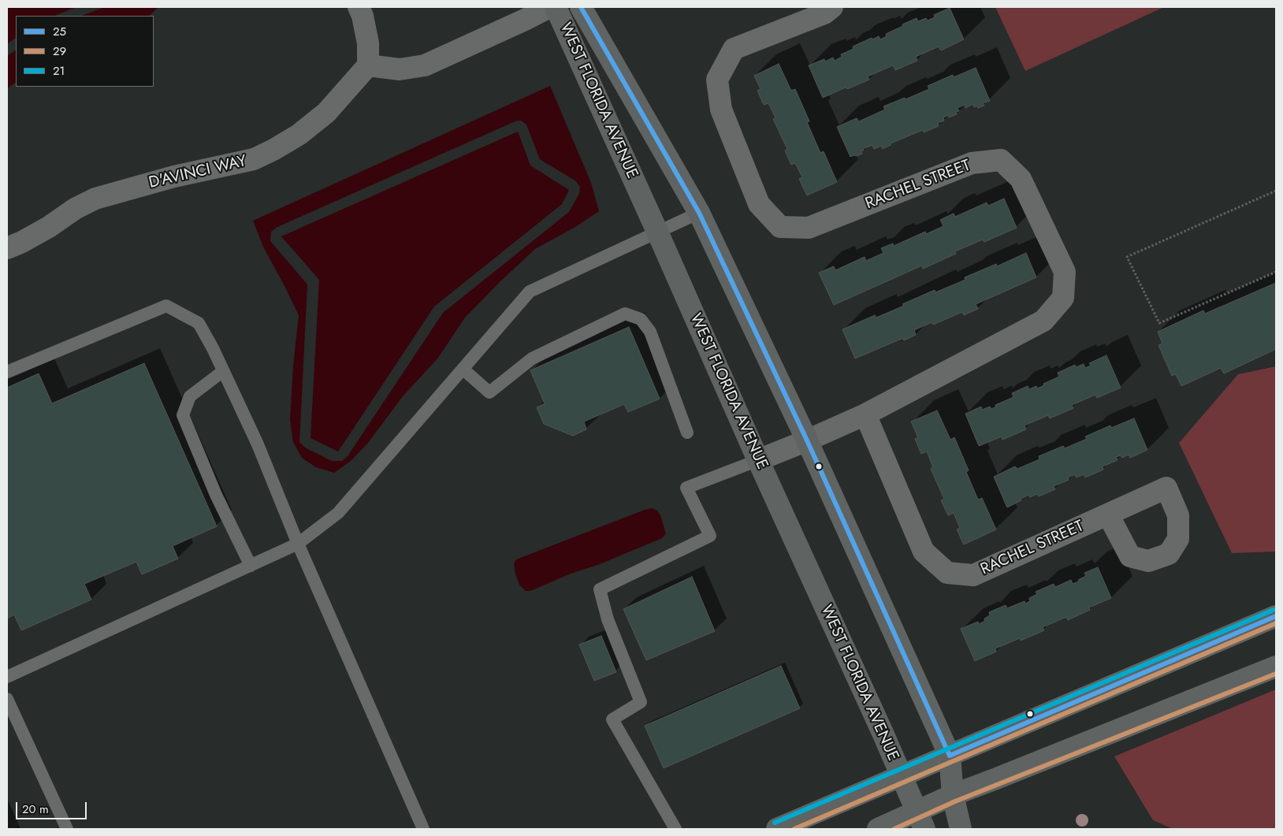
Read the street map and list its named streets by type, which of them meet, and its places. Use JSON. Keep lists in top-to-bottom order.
{
  "streets": {
    "street": ["WEST FLORIDA AVENUE", "D'AVINCI WAY", "RACHEL STREET"]
  },
  "crossings": [
    ["WEST FLORIDA AVENUE", "RACHEL STREET"]
  ],
  "lines": ["transit line 25", "transit line 21", "transit line 29"],
  "legend": ["25", "29", "21"],
  "scale_bar": "20 m"
}
